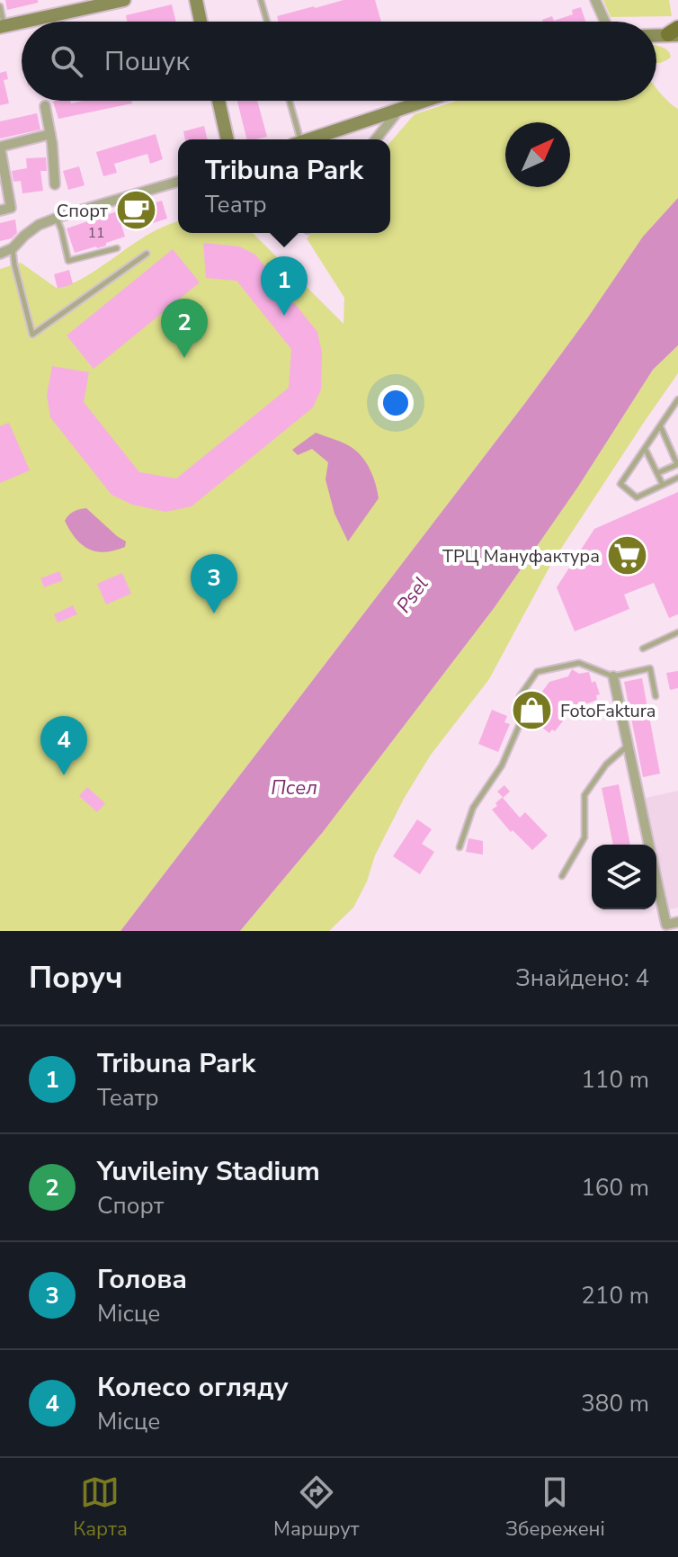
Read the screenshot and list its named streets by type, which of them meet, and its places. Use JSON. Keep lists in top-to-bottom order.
{
  "water": ["Psel", "Псел"],
  "places": {
    "cafe": ["Спорт"],
    "supermarket": ["ТРЦ Мануфактура"],
    "shop": ["FotoFaktura"]
  },
  "house_numbers": ["11"],
  "north": "top right",
  "page": {
    "search": "Пошук",
    "popup": ["Tribuna Park", "Театр"],
    "pins": [
      "1",
      "2",
      "3",
      "4"
    ],
    "heading": ["Поруч", "Знайдено: 4"],
    "list": [
      {
        "mark": "1",
        "name": "Tribuna Park",
        "note": "Театр",
        "value": "110 m"
      },
      {
        "mark": "2",
        "name": "Yuvileiny Stadium",
        "note": "Спорт",
        "value": "160 m"
      },
      {
        "mark": "3",
        "name": "Голова",
        "note": "Місце",
        "value": "210 m"
      },
      {
        "mark": "4",
        "name": "Колесо огляду",
        "note": "Місце",
        "value": "380 m"
      }
    ],
    "nav": ["Карта", "Маршрут", "Збережені"]
  }
}
